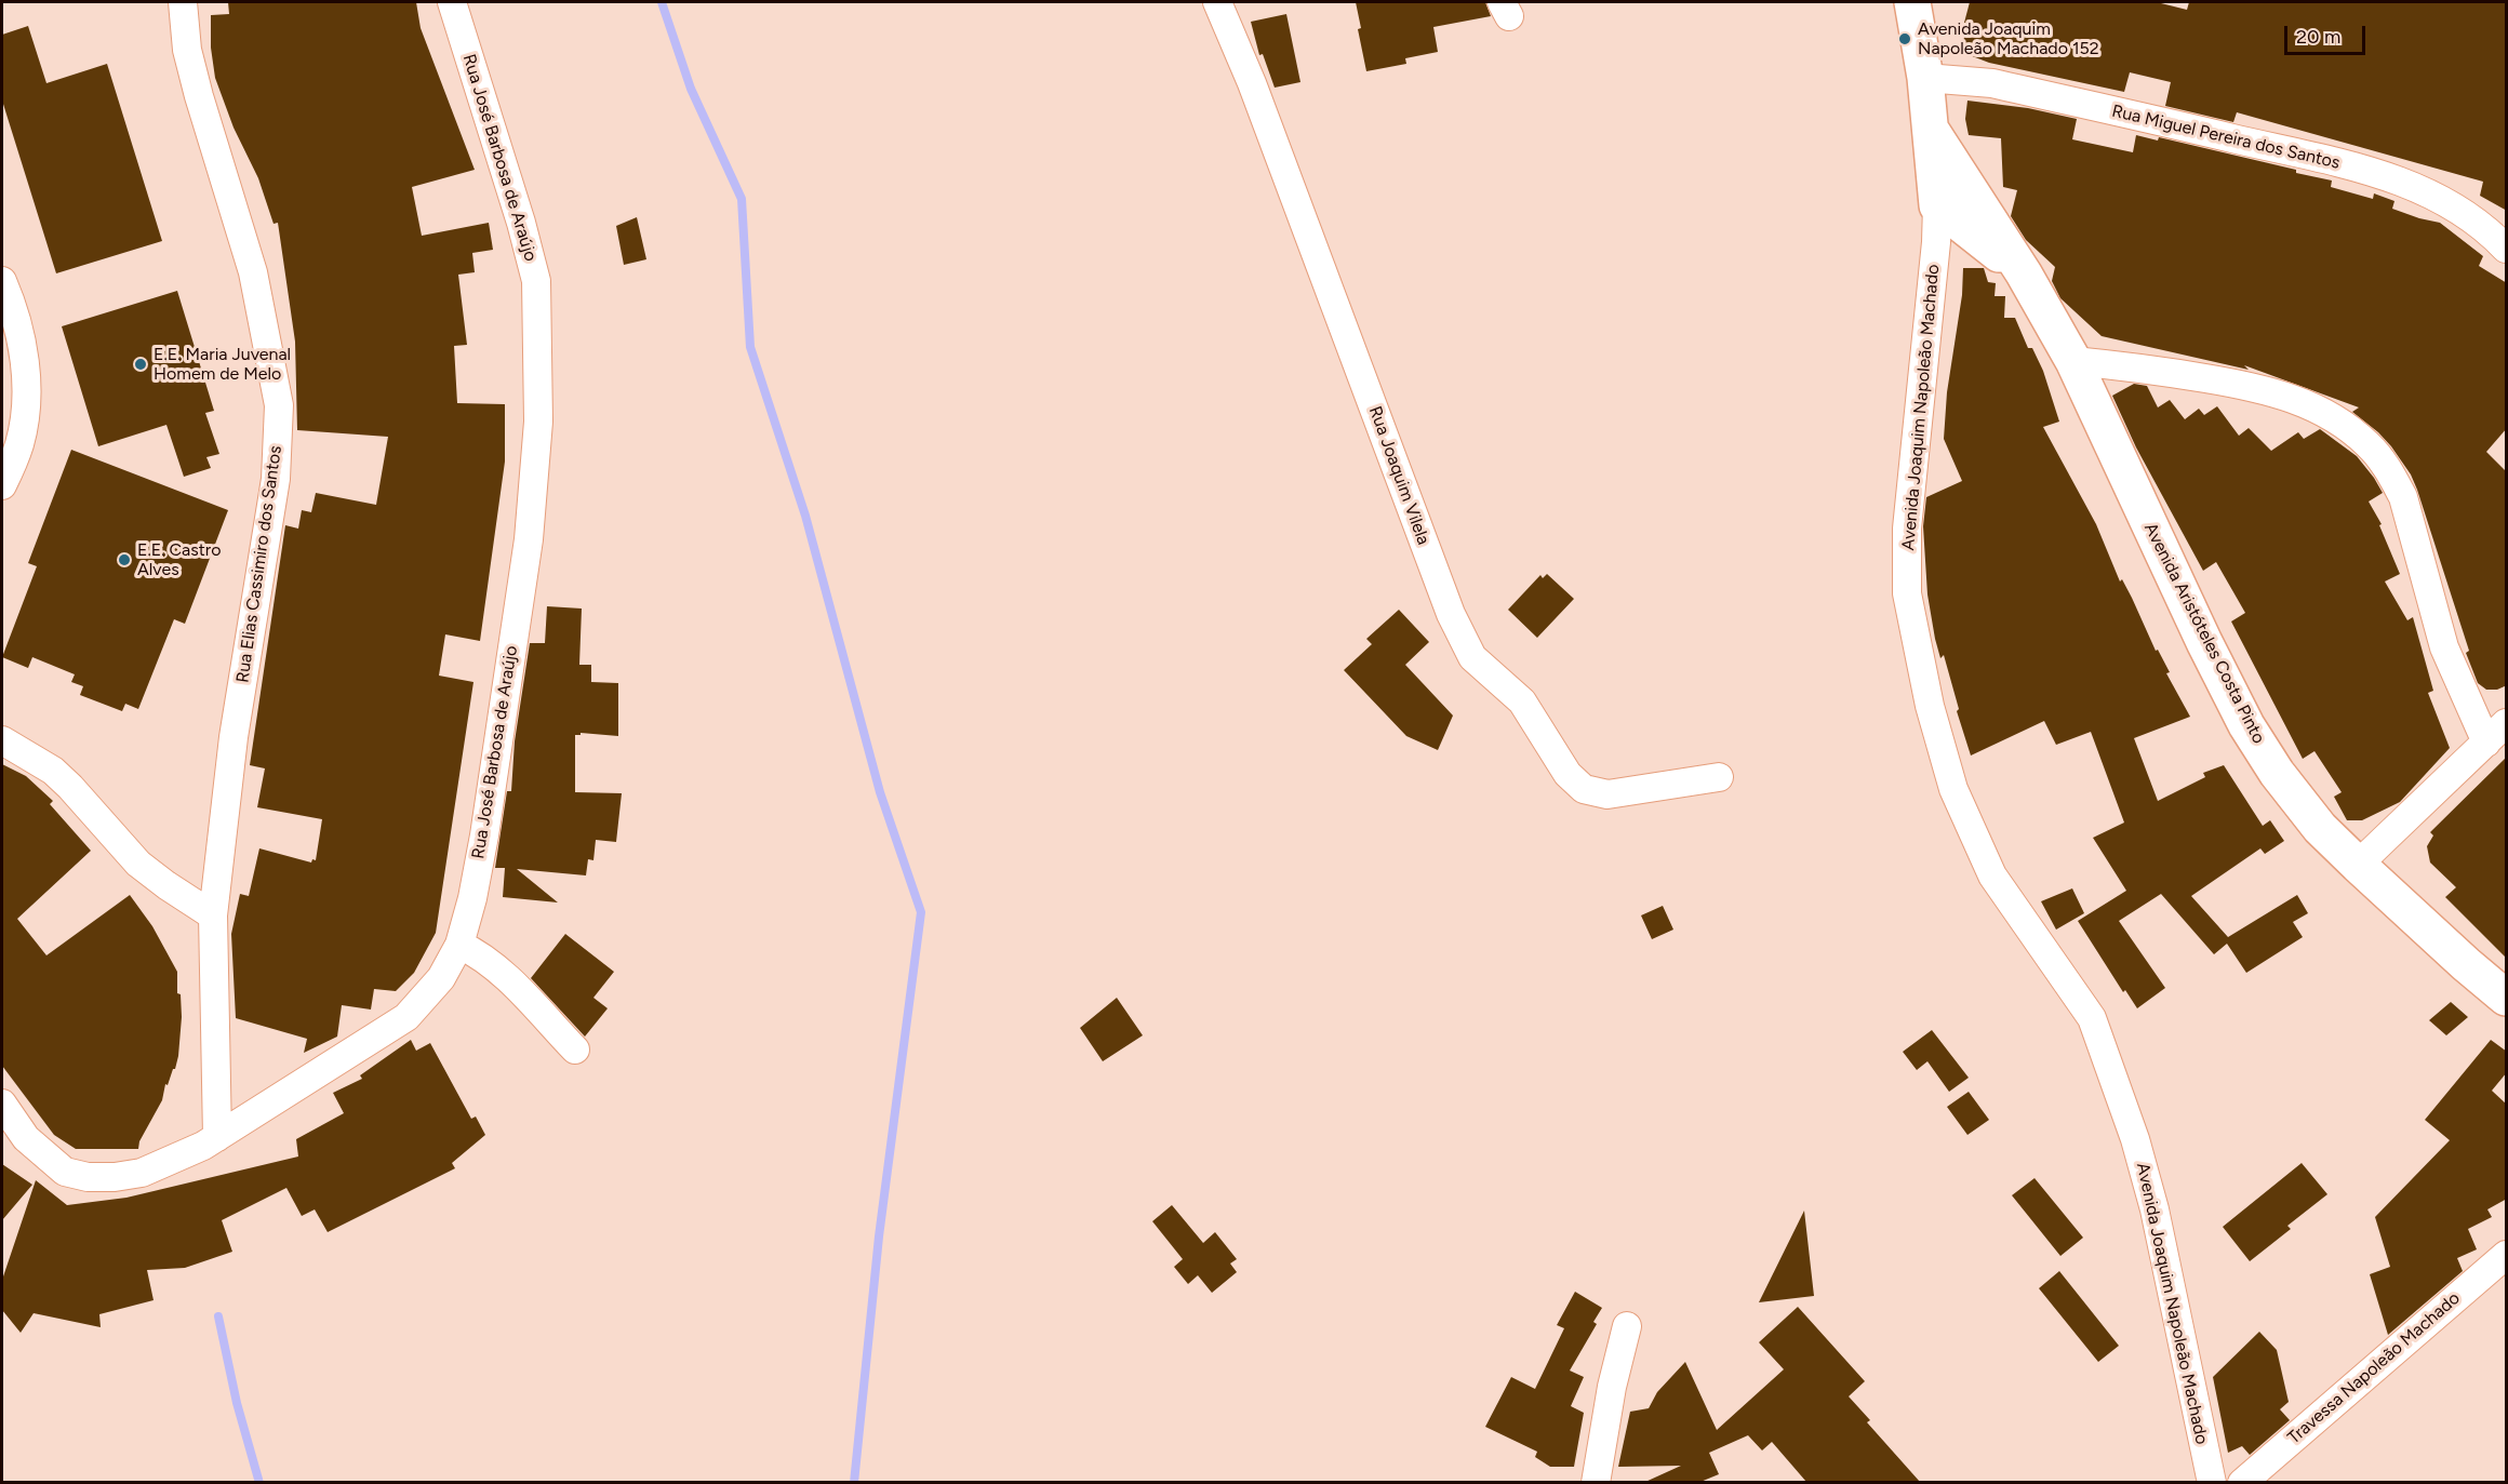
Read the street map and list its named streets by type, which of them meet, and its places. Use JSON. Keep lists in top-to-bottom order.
{
  "streets": {
    "main road": ["Avenida Aristóteles Costa Pinto"],
    "street": [
      "Rua Miguel Pereira dos Santos",
      "Rua José Barbosa de Araújo",
      "Avenida Joaquim Napoleão Machado",
      "Rua Joaquim Vilela",
      "Rua Elias Cassimiro dos Santos",
      "Travessa Napoleão Machado"
    ]
  },
  "crossings": [
    ["Rua José Barbosa de Araújo", "Rua Elias Cassimiro dos Santos"],
    ["Avenida Joaquim Napoleão Machado", "Avenida Aristóteles Costa Pinto"]
  ],
  "places": ["Avenida Joaquim Napoleão Machado 152", "E.E. Maria Juvenal Homem de Melo", "E.E. Castro Alves"],
  "scale_bar": "20 m"
}
